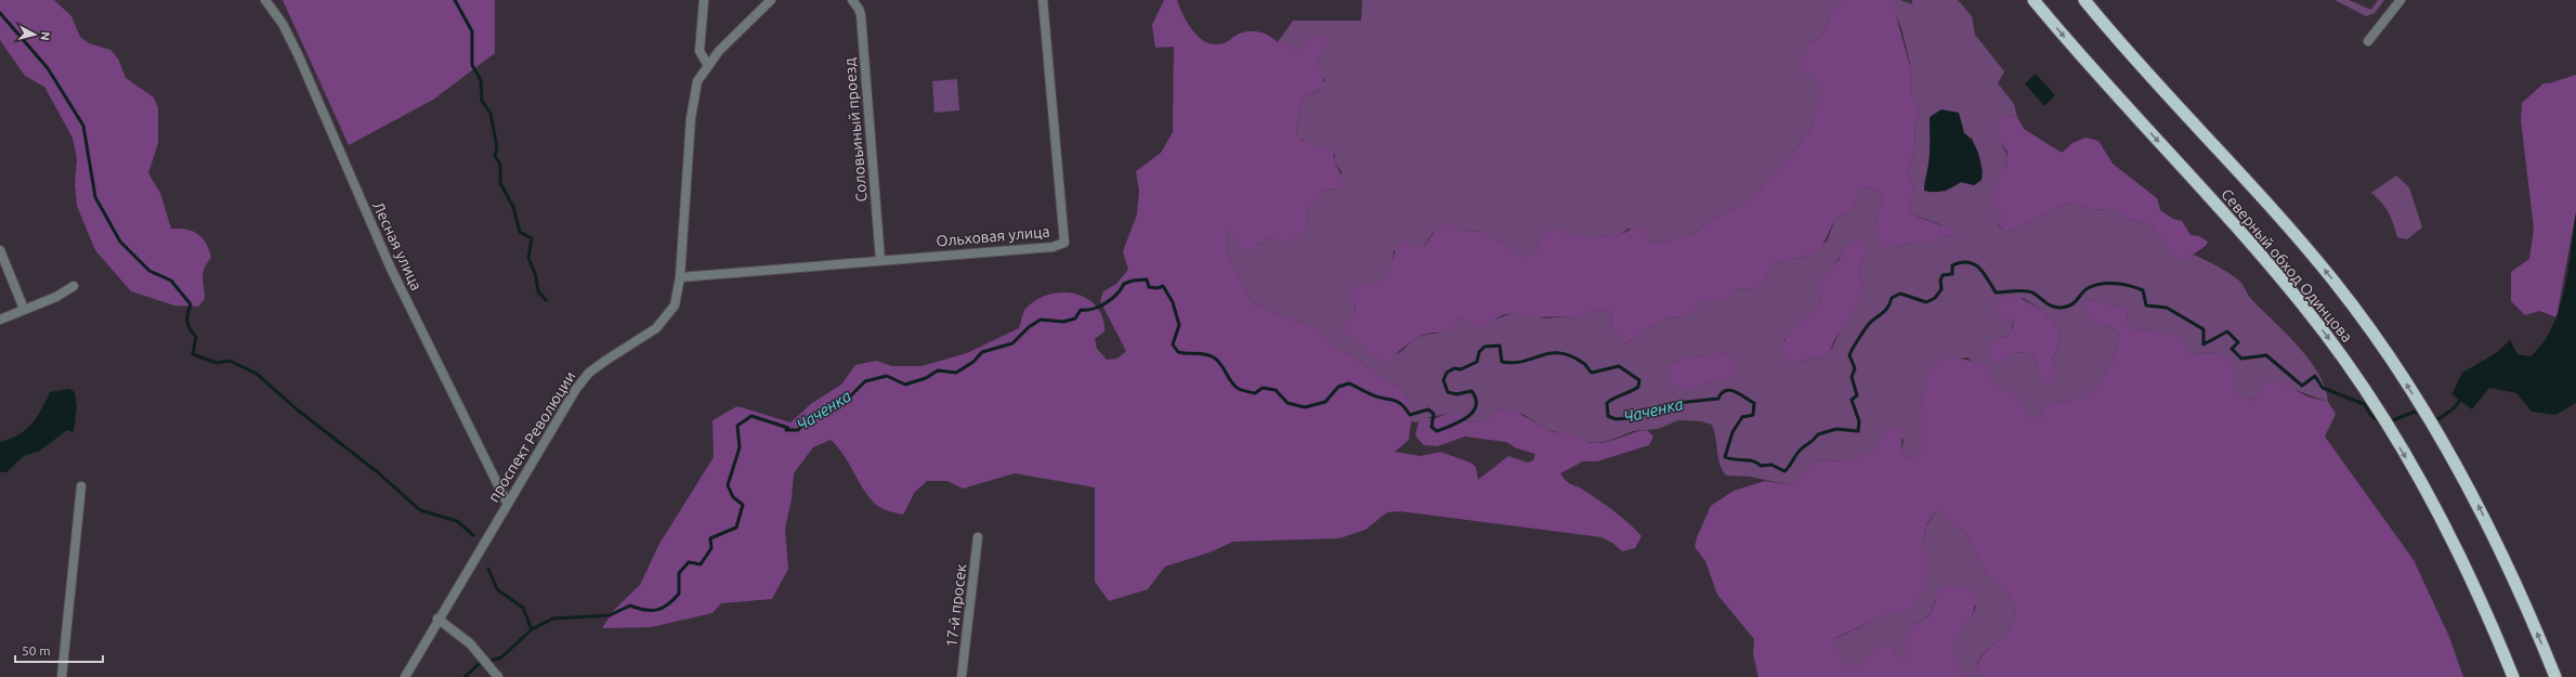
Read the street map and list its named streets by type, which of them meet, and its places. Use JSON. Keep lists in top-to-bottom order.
{
  "streets": {
    "highway": ["Северный обход Одинцова"],
    "street": [
      "Соловьиный проезд",
      "Ольховая улица",
      "Лесная улица",
      "проспект Революции",
      "17-й просек"
    ]
  },
  "crossings": [
    ["Соловьиный проезд", "Ольховая улица"],
    ["Ольховая улица", "проспект Революции"],
    ["Лесная улица", "проспект Революции"]
  ],
  "water": ["Чаченка"],
  "scale_bar": "50 m",
  "north": "right"
}
